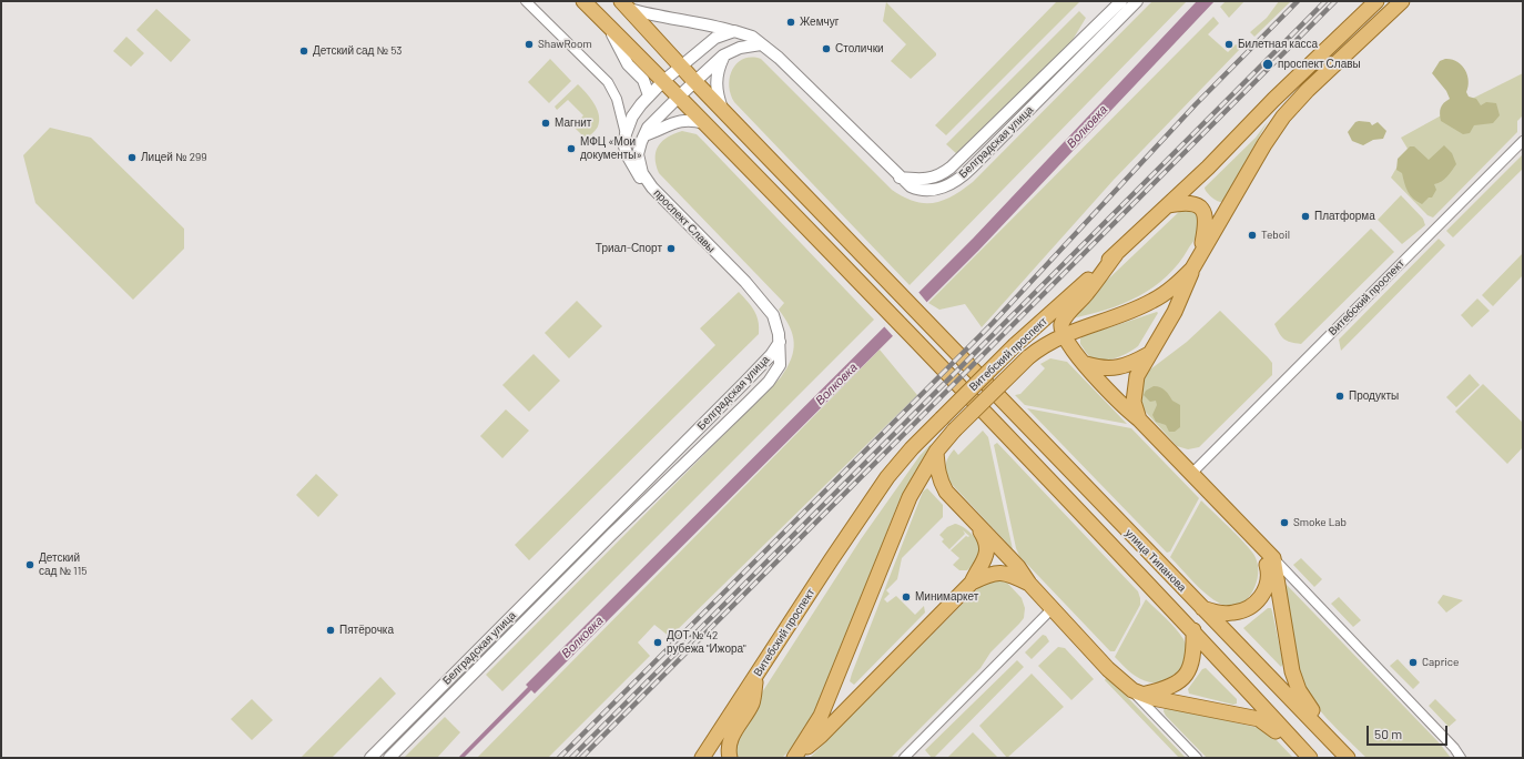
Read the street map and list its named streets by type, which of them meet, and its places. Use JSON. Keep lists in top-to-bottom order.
{
  "streets": {
    "main road": ["Витебский проспект", "улица Типанова"],
    "street": ["Белградская улица", "проспект Славы"]
  },
  "crossings": [
    ["Белградская улица", "проспект Славы"]
  ],
  "water": ["Волковка"],
  "places": [
    "Жемчуг",
    "ShawRoom",
    "Билетная касса",
    "Столички",
    "Детский сад № 53",
    "проспект Славы",
    "Магнит",
    "МФЦ «Мои документы»",
    "Лицей № 299",
    "Платформа",
    "Teboil",
    "Триал-Спорт",
    "Продукты",
    "Smoke Lab",
    "Детский сад № 115",
    "Минимаркет",
    "Пятёрочка",
    "ДОТ № 42 рубежа \"Ижора\"",
    "Caprice"
  ],
  "scale_bar": "50 m"
}
